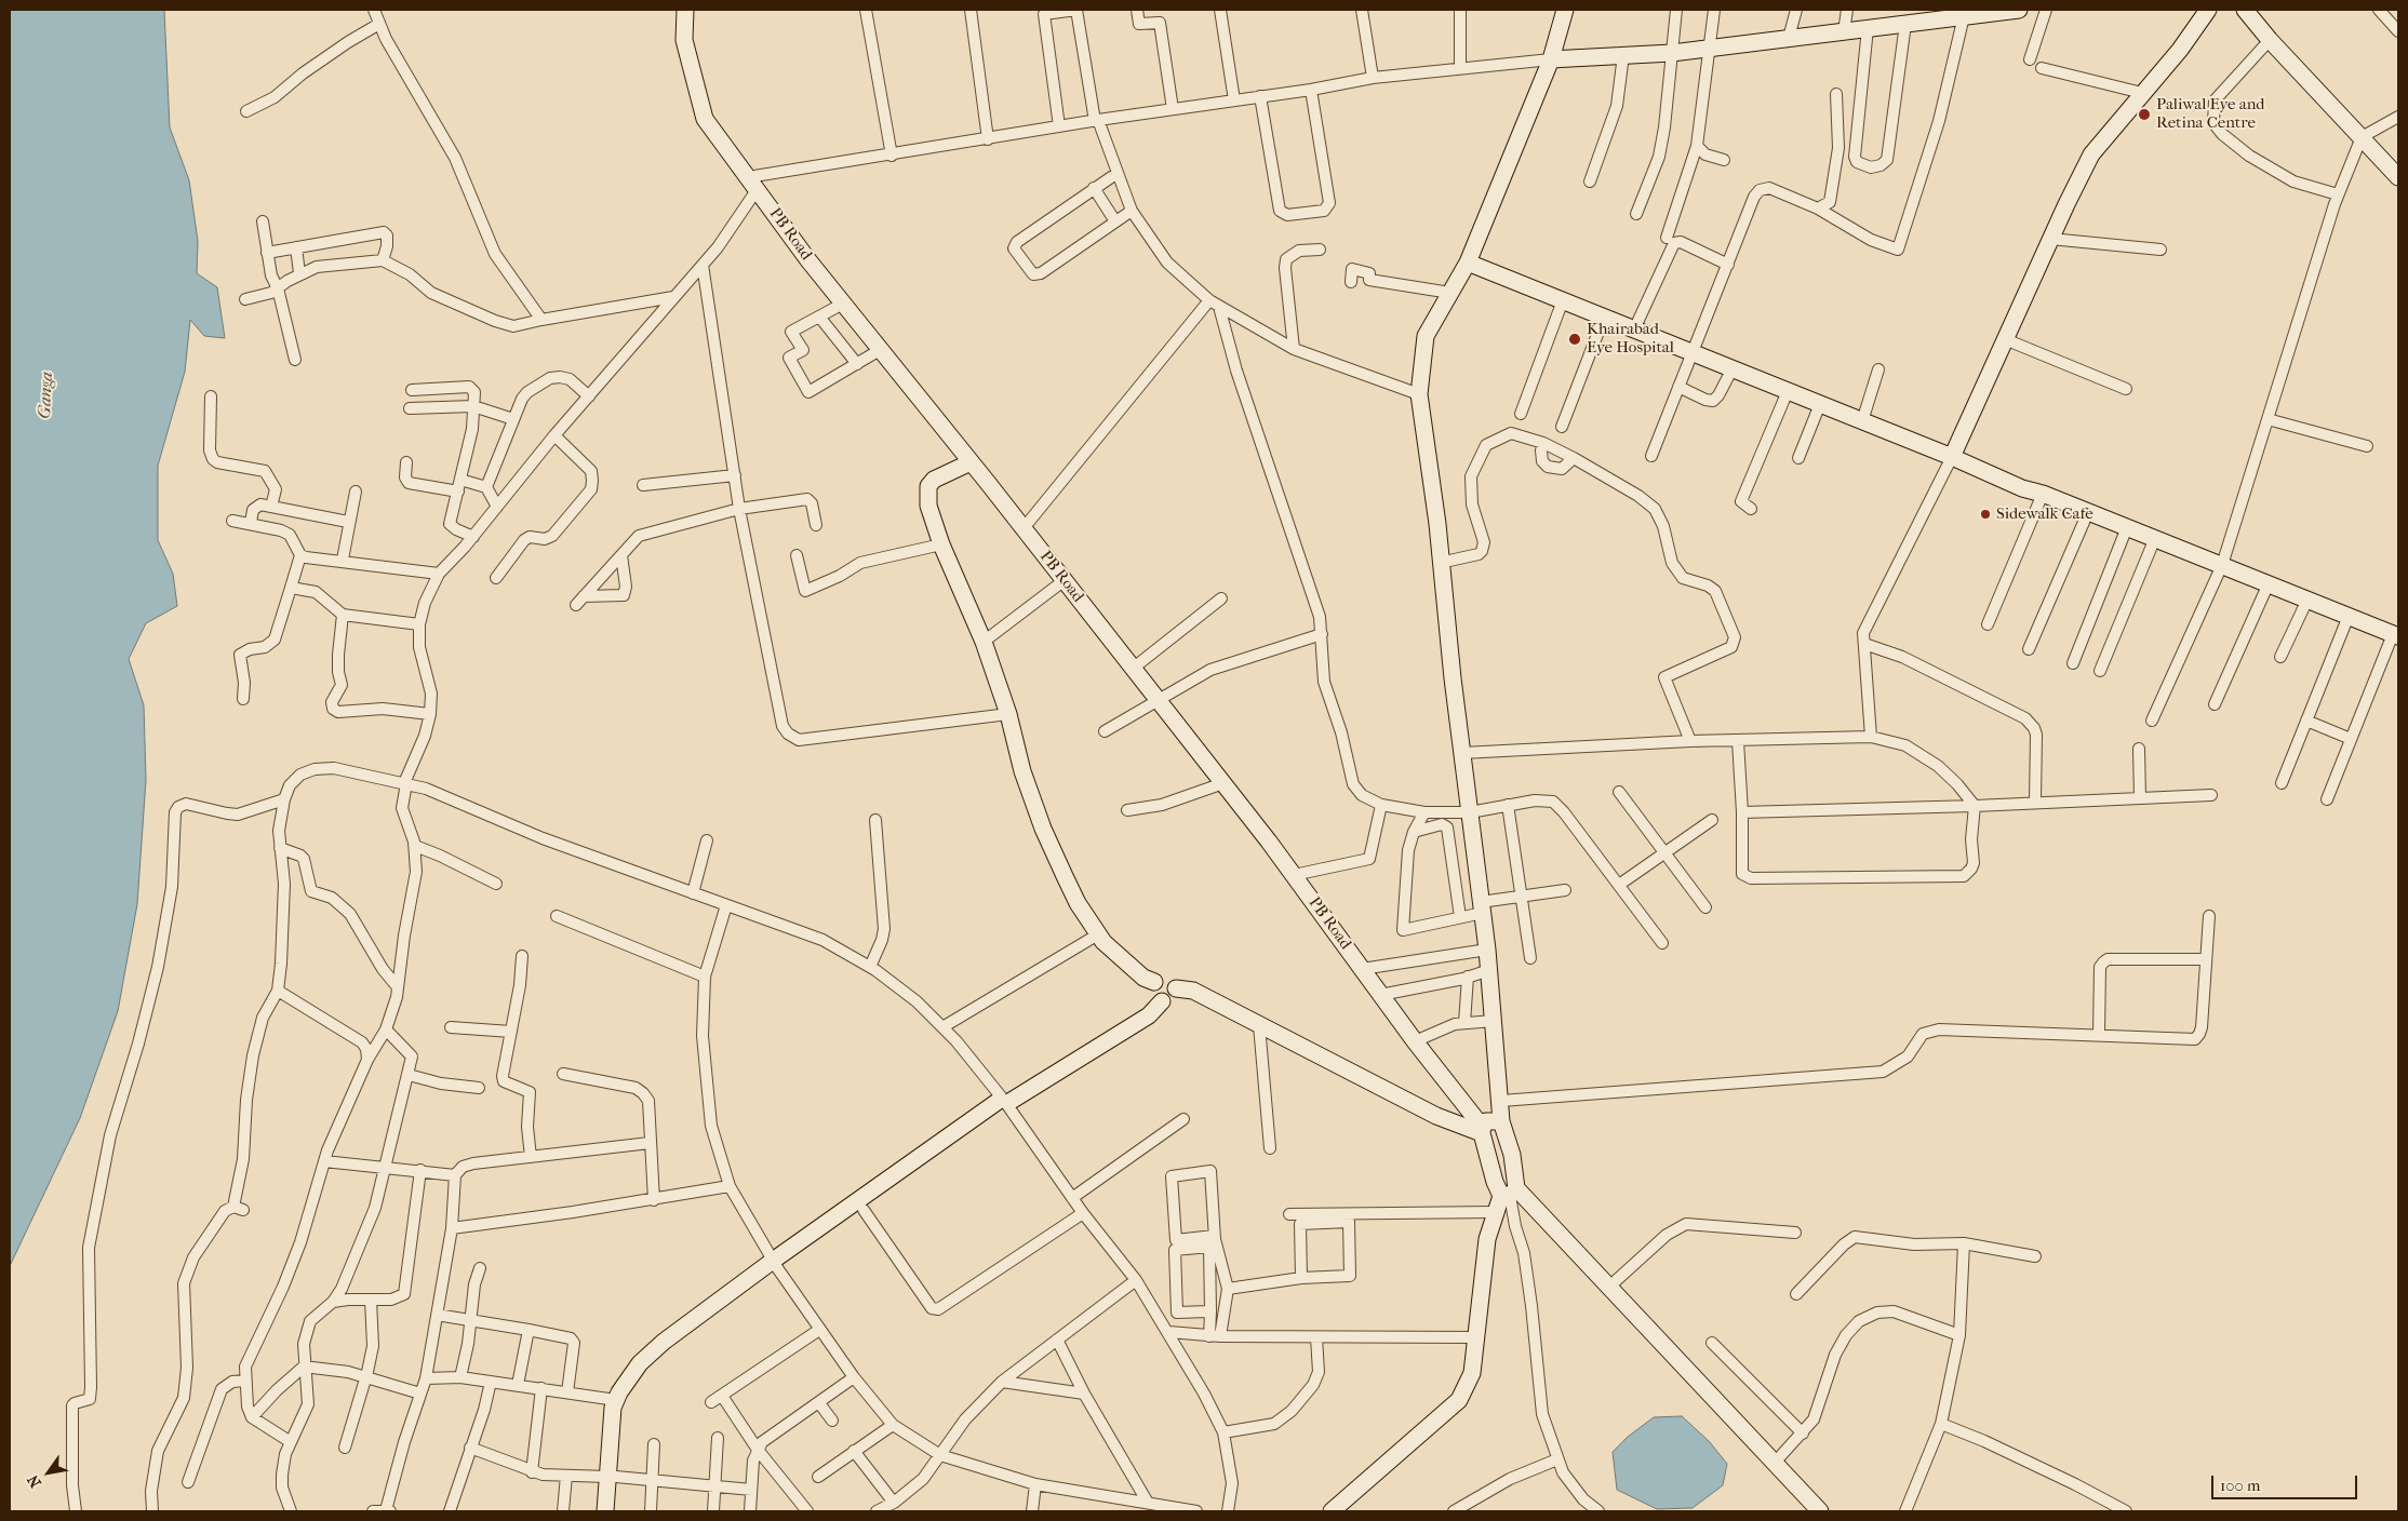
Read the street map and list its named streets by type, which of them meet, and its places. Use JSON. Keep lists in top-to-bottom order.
{
  "streets": {
    "street": ["PB Road"]
  },
  "water": ["Ganga"],
  "places": ["Paliwal Eye and Retina Centre", "Khairabad Eye Hospital", "Sidewalk Cafe"],
  "scale_bar": "100 m",
  "north": "bottom left"
}
